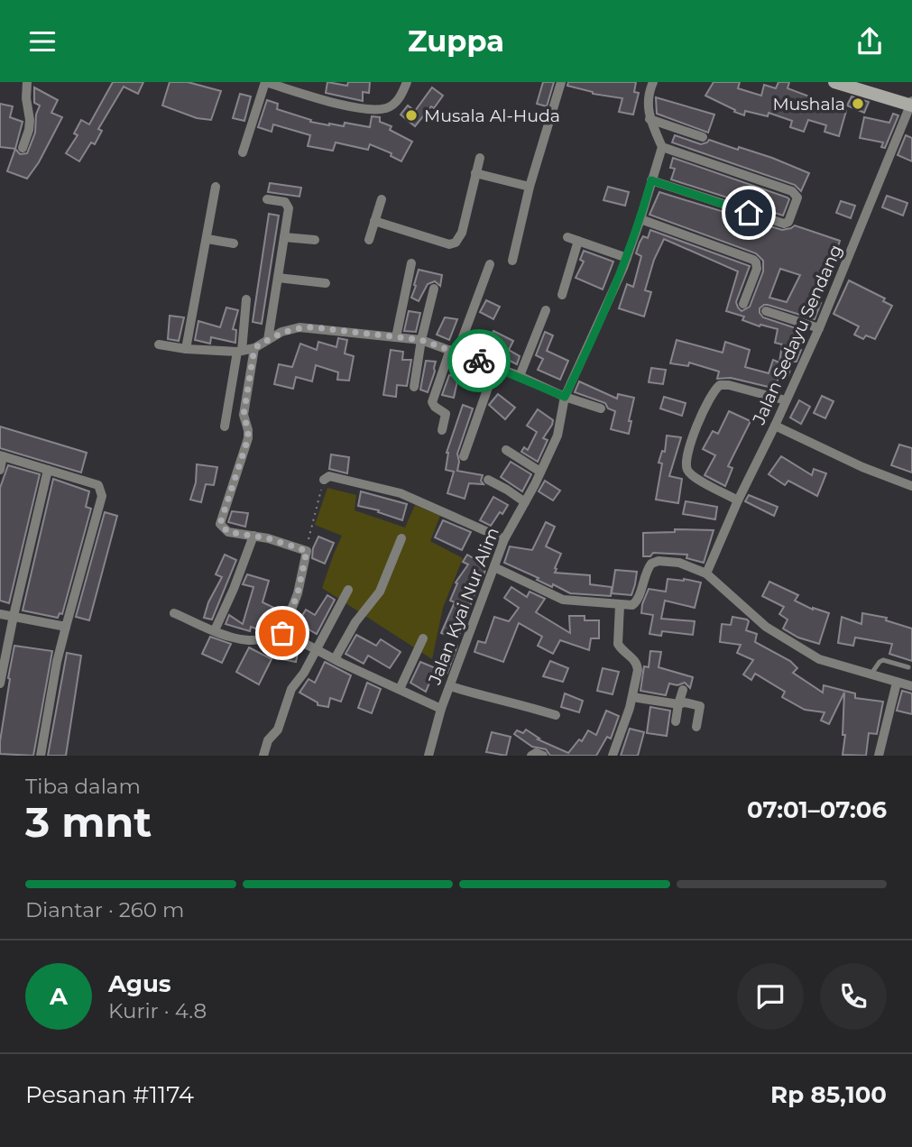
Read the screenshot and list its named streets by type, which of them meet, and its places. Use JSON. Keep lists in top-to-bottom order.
{
  "streets": {
    "street": ["Jalan Sedayu Sendang", "Jalan Kyai Nur Alim"]
  },
  "places": ["Mushala", "Musala Al-Huda"],
  "page": {
    "header": "Zuppa",
    "heading": ["3 mnt", "Tiba dalam", "07:01–07:06"],
    "panel": [
      "Agus",
      "Kurir · 4.8",
      "Pesanan #1174",
      "Rp 85,100"
    ],
    "bar": "Diantar · 260 m",
    "round": "A"
  }
}
